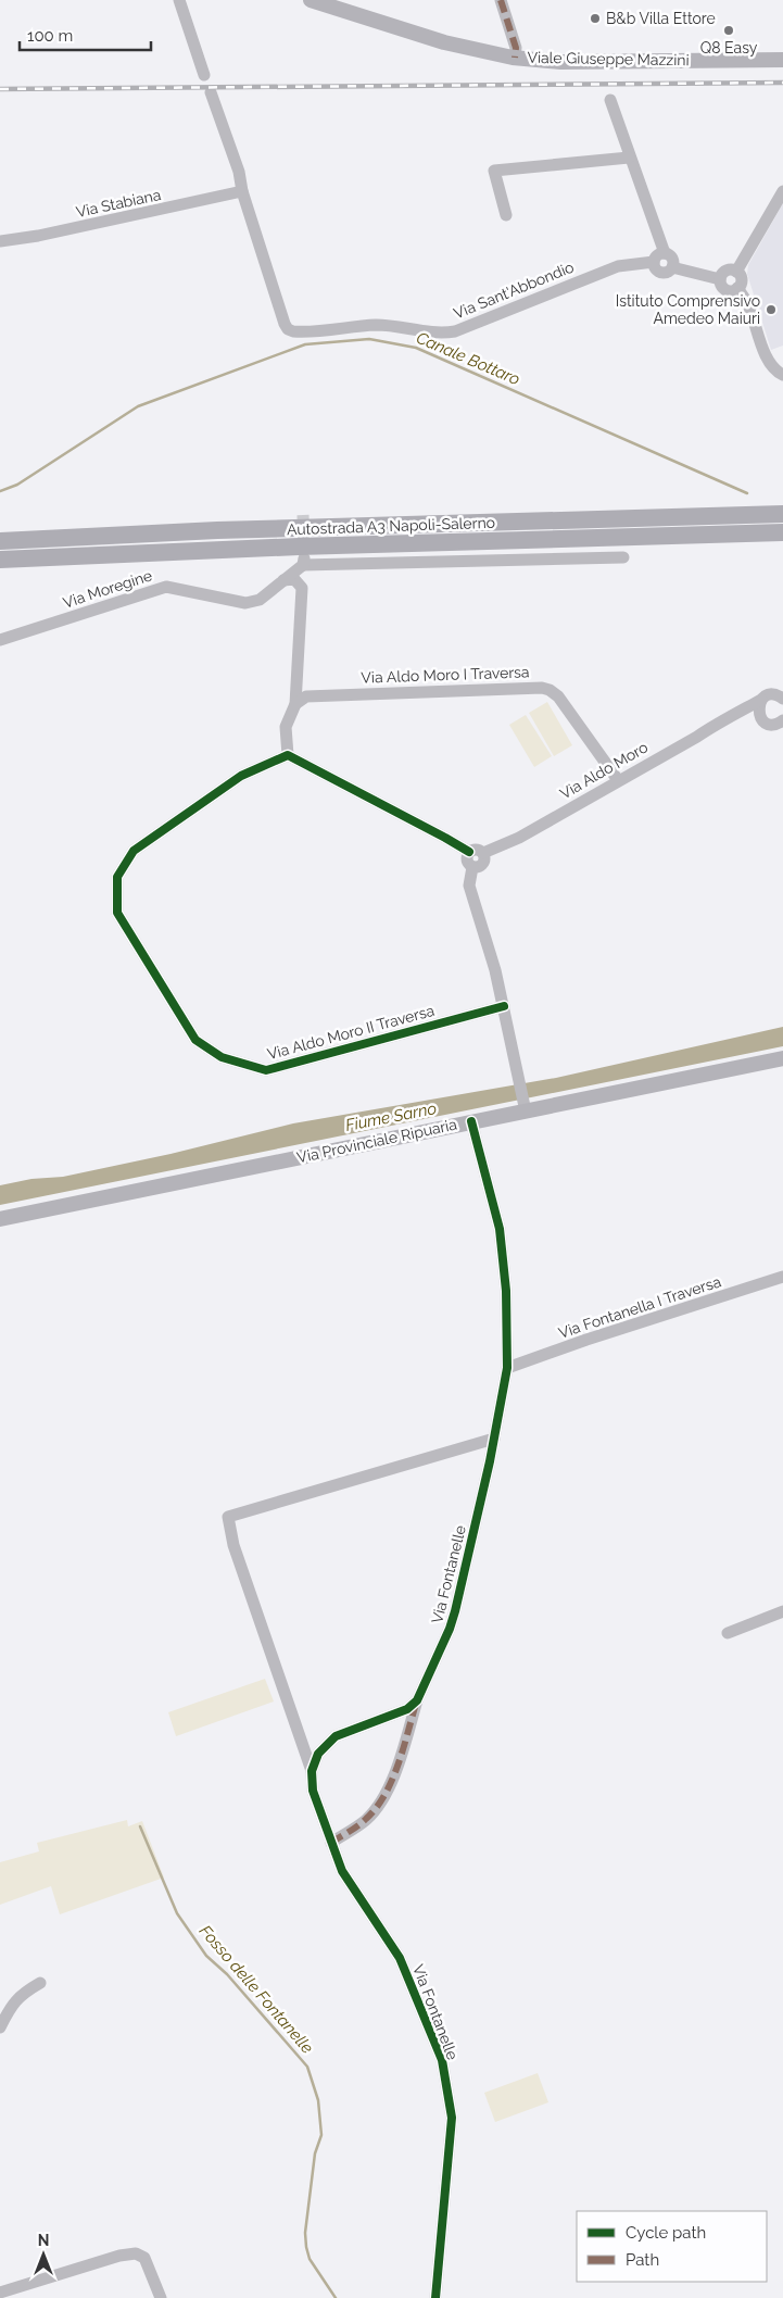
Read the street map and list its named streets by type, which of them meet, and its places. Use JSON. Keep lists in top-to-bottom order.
{
  "streets": {
    "highway": ["Autostrada A3 Napoli-Salerno"],
    "main road": ["Viale Giuseppe Mazzini", "Via Provinciale Ripuaria"],
    "street": [
      "Via Stabiana",
      "Via Sant'Abbondio",
      "Via Moregine",
      "Via Aldo Moro I Traversa",
      "Via Aldo Moro",
      "Via Aldo Moro II Traversa",
      "Via Fontanella I Traversa",
      "Via Fontanelle"
    ]
  },
  "crossings": [
    ["Via Stabiana", "Via Sant'Abbondio"],
    ["Via Aldo Moro I Traversa", "Via Aldo Moro"],
    ["Via Provinciale Ripuaria", "Via Fontanelle"],
    ["Via Fontanella I Traversa", "Via Fontanelle"]
  ],
  "water": ["Canale Bottaro", "Fiume Sarno", "Fosso delle Fontanelle"],
  "places": ["B&b Villa Ettore", "Q8 Easy", "Istituto Comprensivo Amedeo Maiuri"],
  "legend": ["Cycle path", "Path"],
  "scale_bar": "100 m",
  "north": "top"
}
